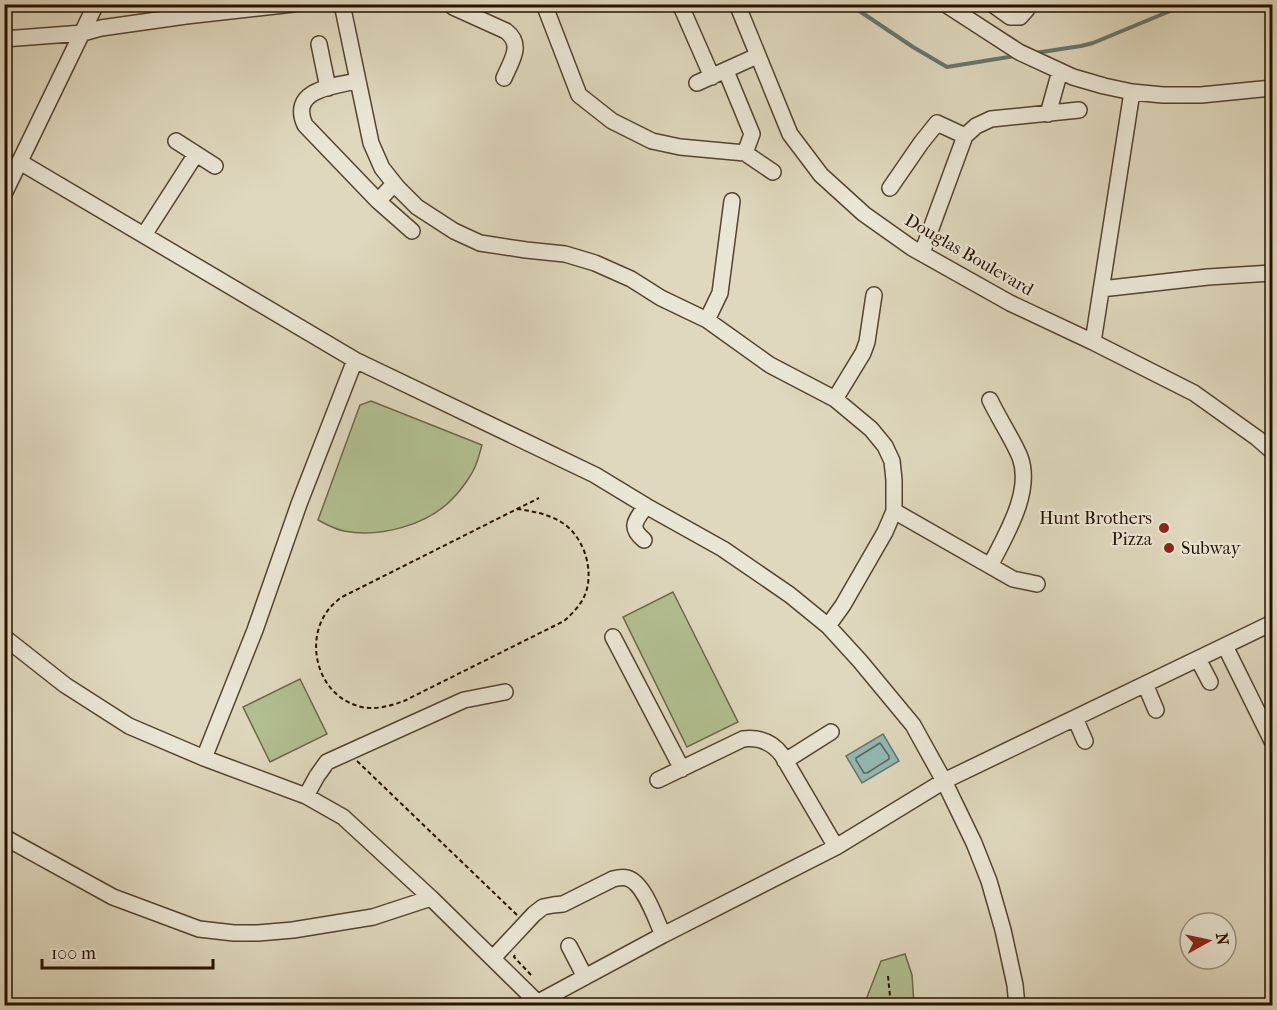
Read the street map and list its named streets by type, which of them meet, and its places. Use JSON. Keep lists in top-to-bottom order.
{
  "streets": {
    "street": ["Douglas Boulevard"]
  },
  "places": ["Hunt Brothers Pizza", "Subway"],
  "scale_bar": "100 m",
  "north": "right"
}
